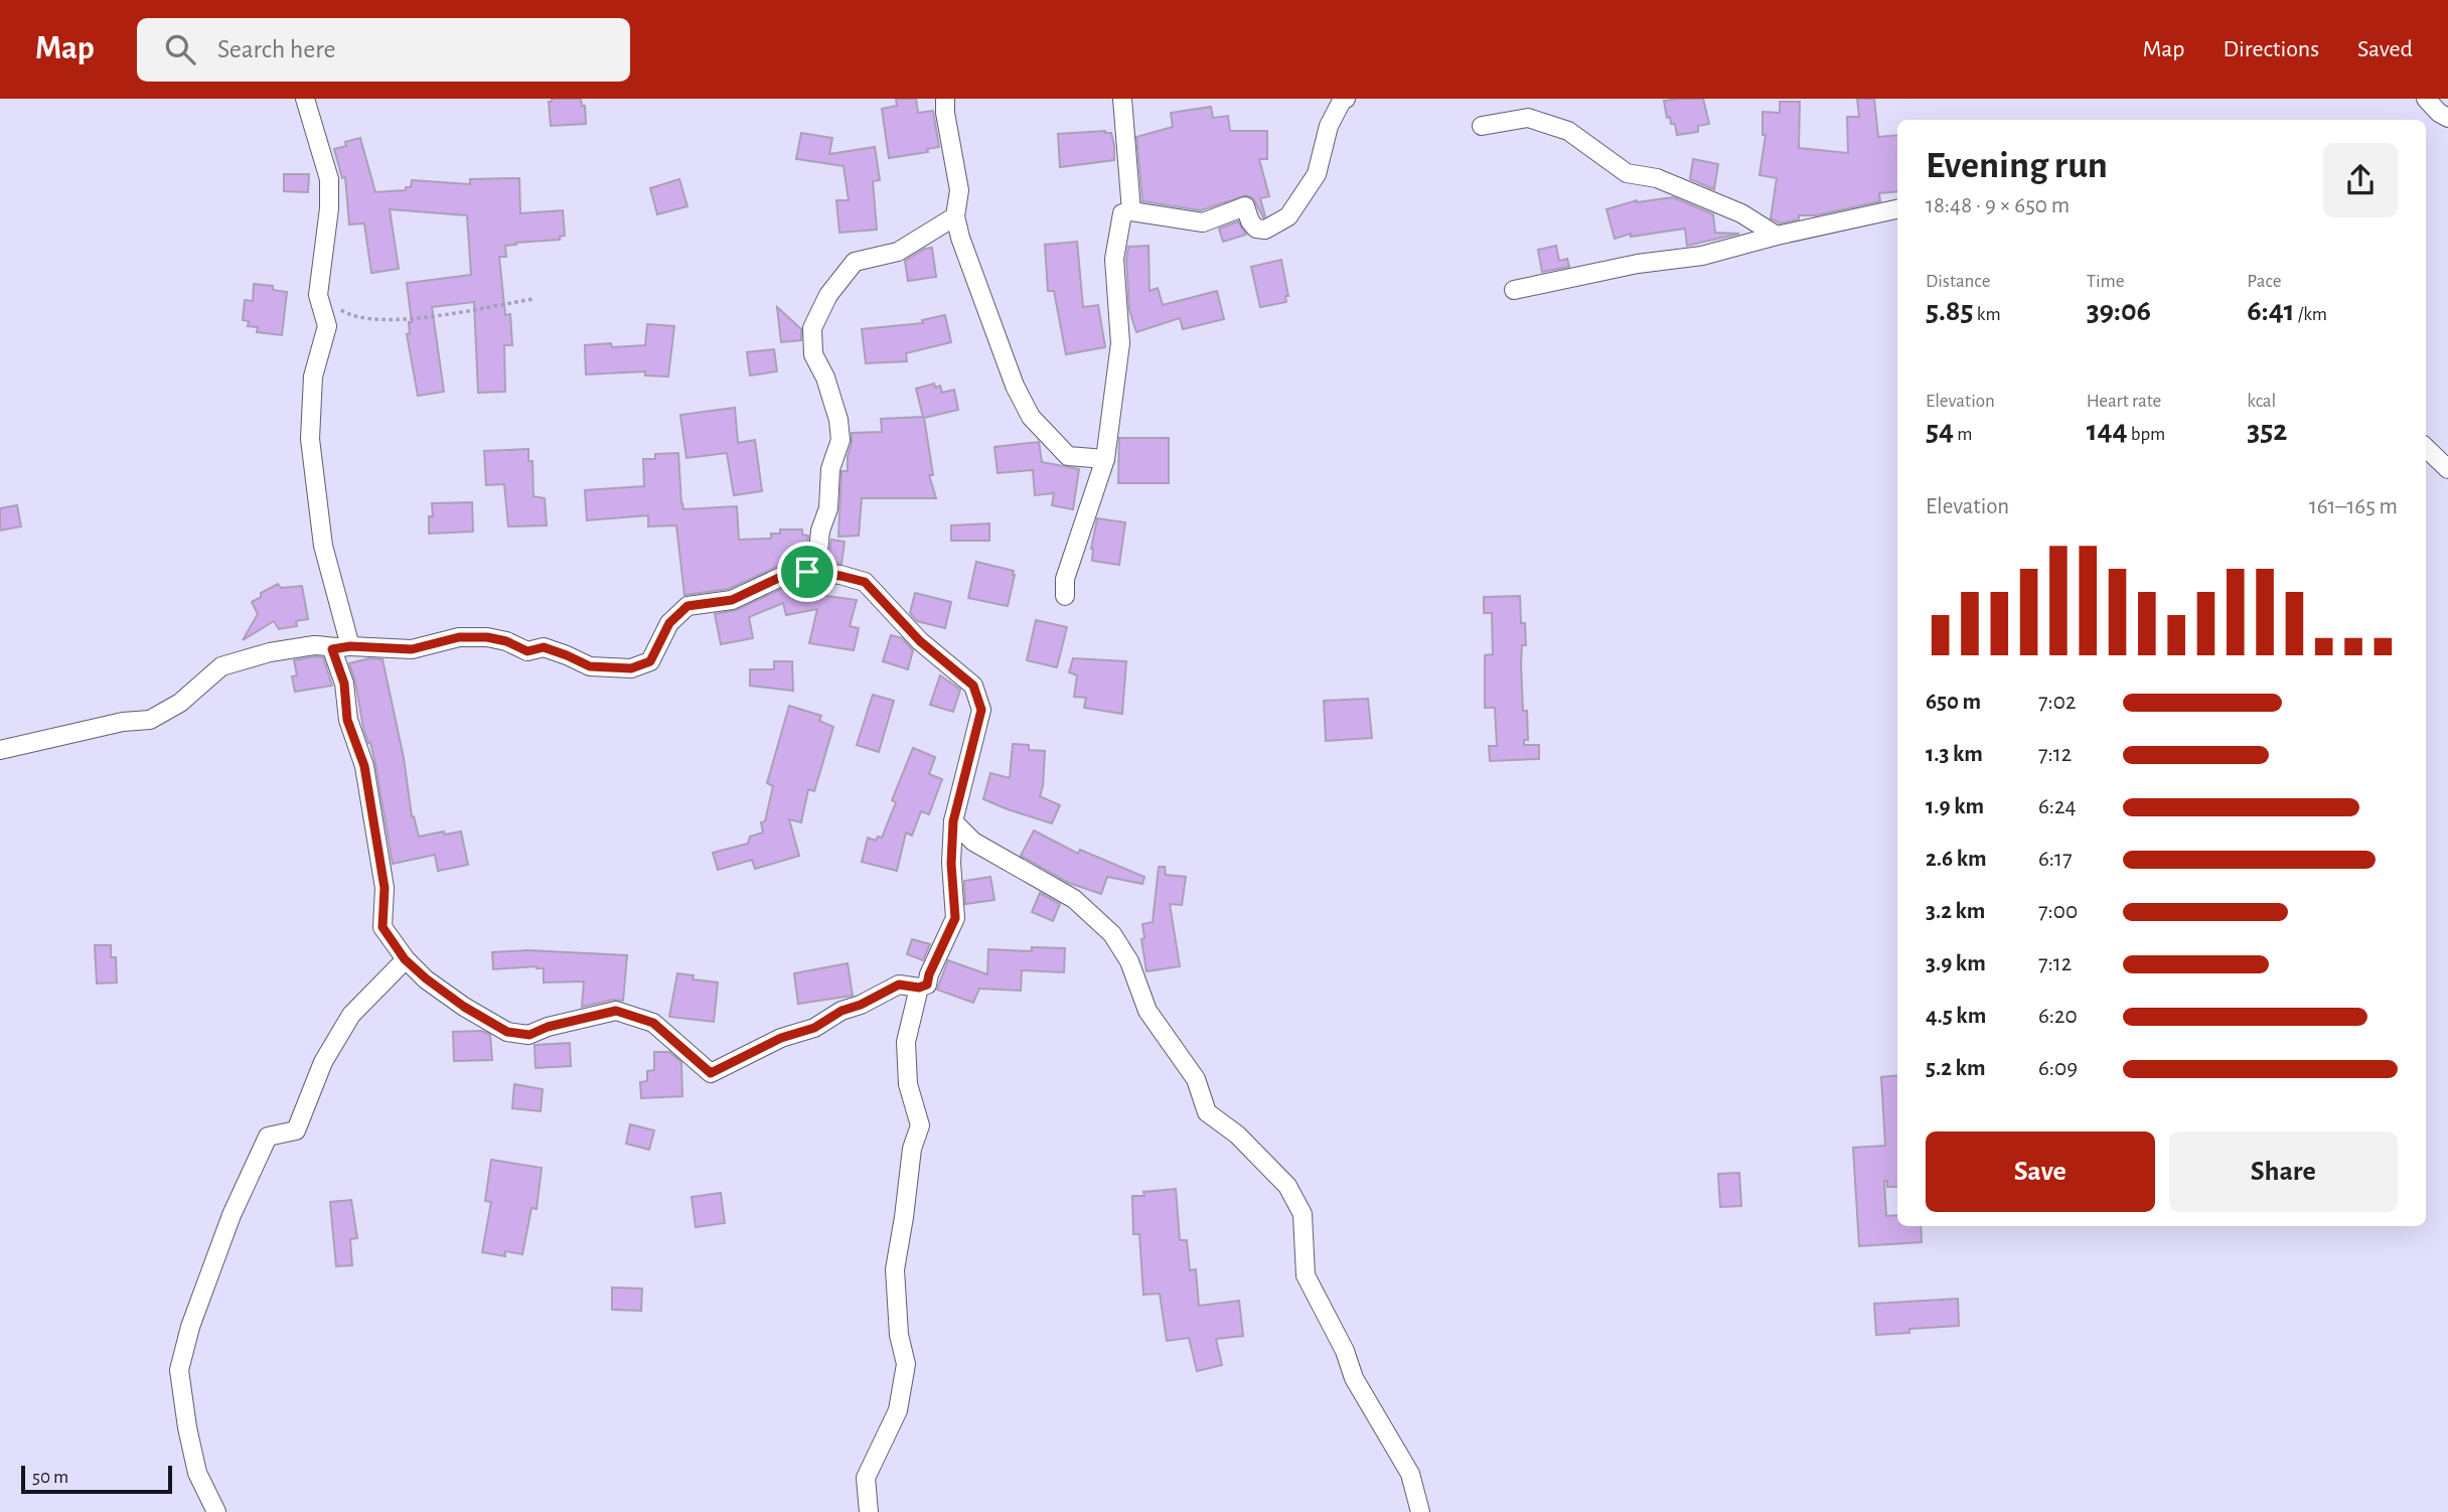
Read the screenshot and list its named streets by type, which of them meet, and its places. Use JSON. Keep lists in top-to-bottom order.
{
  "scale_bar": "50 m",
  "page": {
    "header": "Map",
    "search": "Search here",
    "nav": ["Map", "Directions", "Saved"],
    "heading": ["Evening run", "18:48 · 9 × 650 m"],
    "stats": [
      ["Distance", "5.85 km"],
      ["Time", "39:06"],
      ["Pace", "6:41 /km"],
      ["Elevation", "54 m"],
      ["Heart rate", "144 bpm"],
      ["kcal", "352"]
    ],
    "chart": ["Elevation", "161–165 m"],
    "list": [
      {
        "name": "650 m",
        "note": "7:02"
      },
      {
        "name": "1.3 km",
        "note": "7:12"
      },
      {
        "name": "1.9 km",
        "note": "6:24"
      },
      {
        "name": "2.6 km",
        "note": "6:17"
      },
      {
        "name": "3.2 km",
        "note": "7:00"
      },
      {
        "name": "3.9 km",
        "note": "7:12"
      },
      {
        "name": "4.5 km",
        "note": "6:20"
      },
      {
        "name": "5.2 km",
        "note": "6:09"
      }
    ],
    "buttons": ["Save", "Share"],
    "scale": "50 m"
  }
}
